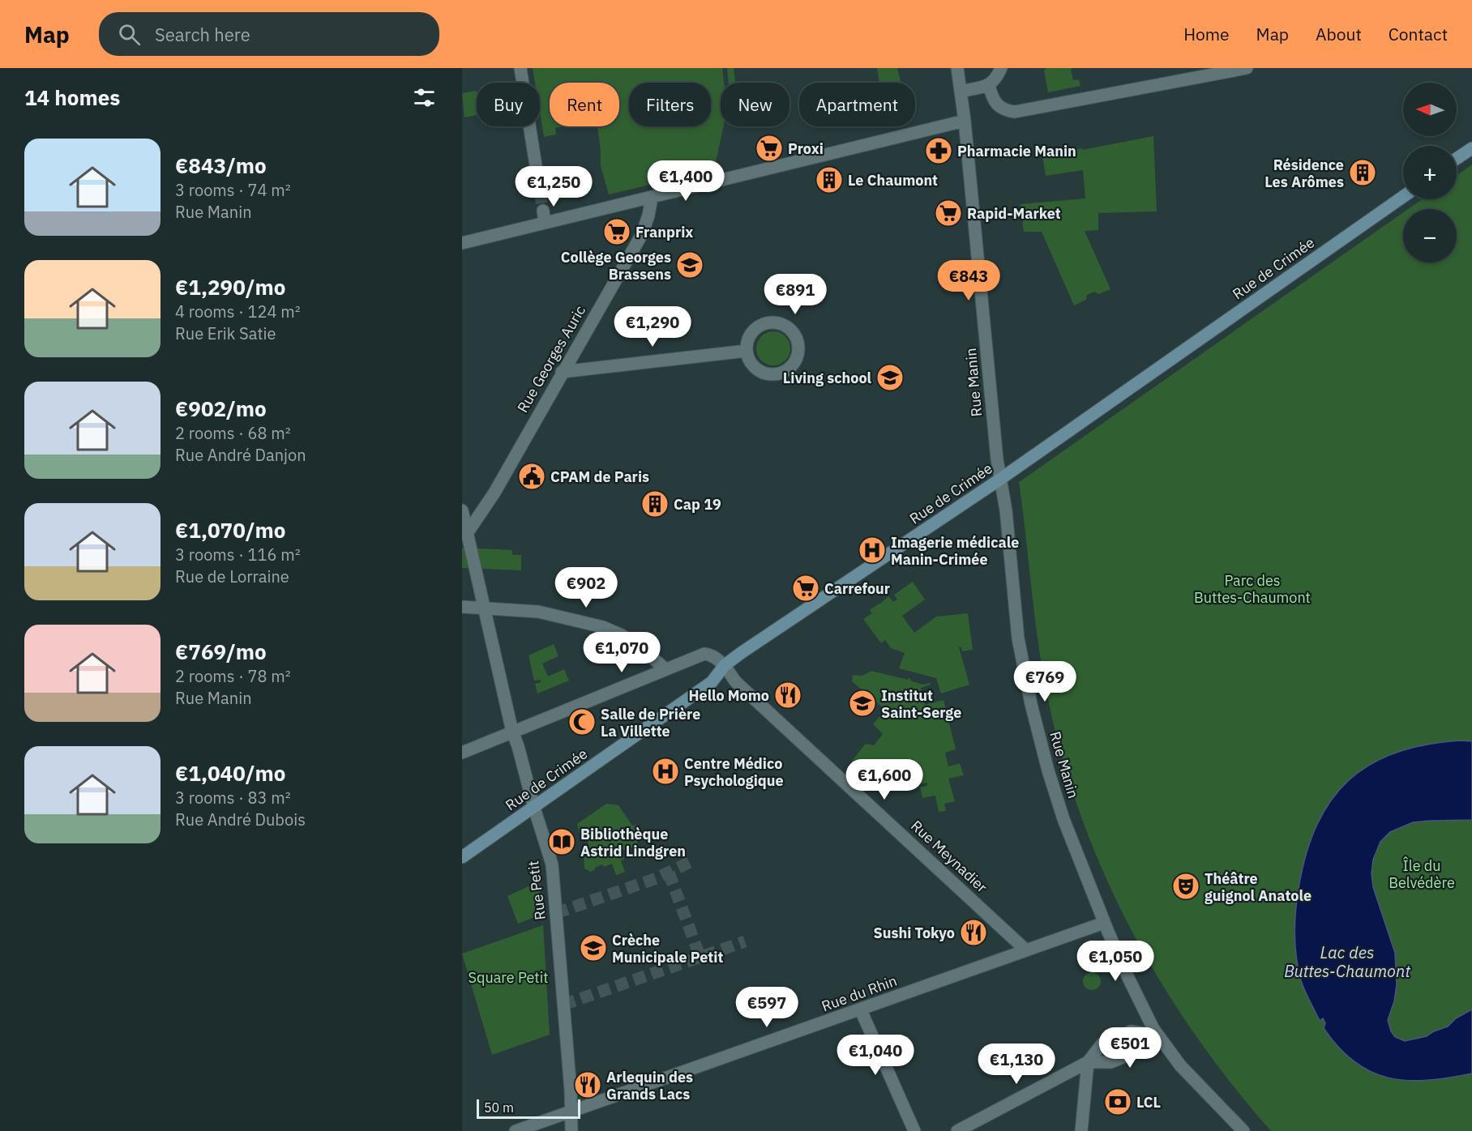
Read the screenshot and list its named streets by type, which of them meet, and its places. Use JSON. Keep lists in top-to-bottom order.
{
  "streets": {
    "street": [
      "Rue de Crimée",
      "Rue Georges Auric",
      "Rue Manin",
      "Rue Meynadier",
      "Rue Petit",
      "Rue du Rhin"
    ]
  },
  "crossings": [
    ["Rue de Crimée", "Rue Manin"],
    ["Rue de Crimée", "Rue Meynadier"],
    ["Rue de Crimée", "Rue Petit"],
    ["Rue Georges Auric", "Rue Petit"],
    ["Rue Manin", "Rue du Rhin"],
    ["Rue Meynadier", "Rue du Rhin"],
    ["Rue Petit", "Rue du Rhin"]
  ],
  "water": ["Lac des Buttes-Chaumont"],
  "parks": ["Parc des Buttes-Chaumont", "Île du Belvédère", "Square Petit"],
  "places": {
    "supermarket": [
      "Proxi",
      "Rapid-Market",
      "Franprix",
      "Carrefour"
    ],
    "pharmacy": ["Pharmacie Manin"],
    "building": ["Résidence Les Arômes", "Le Chaumont", "Cap 19"],
    "school or university": [
      "Collège Georges Brassens",
      "Living school",
      "Institut Saint-Serge",
      "Crèche Municipale Petit"
    ],
    "public building": ["CPAM de Paris"],
    "hospital": ["Imagerie médicale Manin-Crimée", "Centre Médico Psychologique"],
    "restaurant": ["Hello Momo", "Sushi Tokyo", "Arlequin des Grands Lacs"],
    "mosque": ["Salle de Prière La Villette"],
    "library": ["Bibliothèque Astrid Lindgren"],
    "theatre": ["Théâtre guignol Anatole"],
    "bank": ["LCL"]
  },
  "scale_bar": "50 m",
  "north": "left",
  "page": {
    "header": "Map",
    "search": "Search here",
    "nav": [
      "Home",
      "Map",
      "About",
      "Contact"
    ],
    "heading": "14 homes",
    "map_buttons": ["+", "−"],
    "chip": [
      "Buy",
      "Rent",
      "Filters",
      "New",
      "Apartment"
    ],
    "list": [
      {
        "name": "€843/mo",
        "note": "3 rooms · 74 m² · Rue Manin"
      },
      {
        "name": "€1,290/mo",
        "note": "4 rooms · 124 m² · Rue Erik Satie"
      },
      {
        "name": "€902/mo",
        "note": "2 rooms · 68 m² · Rue André Danjon"
      },
      {
        "name": "€1,070/mo",
        "note": "3 rooms · 116 m² · Rue de Lorraine"
      },
      {
        "name": "€769/mo",
        "note": "2 rooms · 78 m² · Rue Manin"
      },
      {
        "name": "€1,040/mo",
        "note": "3 rooms · 83 m² · Rue André Dubois"
      }
    ],
    "price": [
      "€1,400",
      "€1,250",
      "€843",
      "€891",
      "€1,290",
      "€902",
      "€1,070",
      "€769",
      "€1,600",
      "€1,050",
      "€597",
      "€501",
      "€1,040",
      "€1,130"
    ],
    "scale": "50 m"
  }
}
